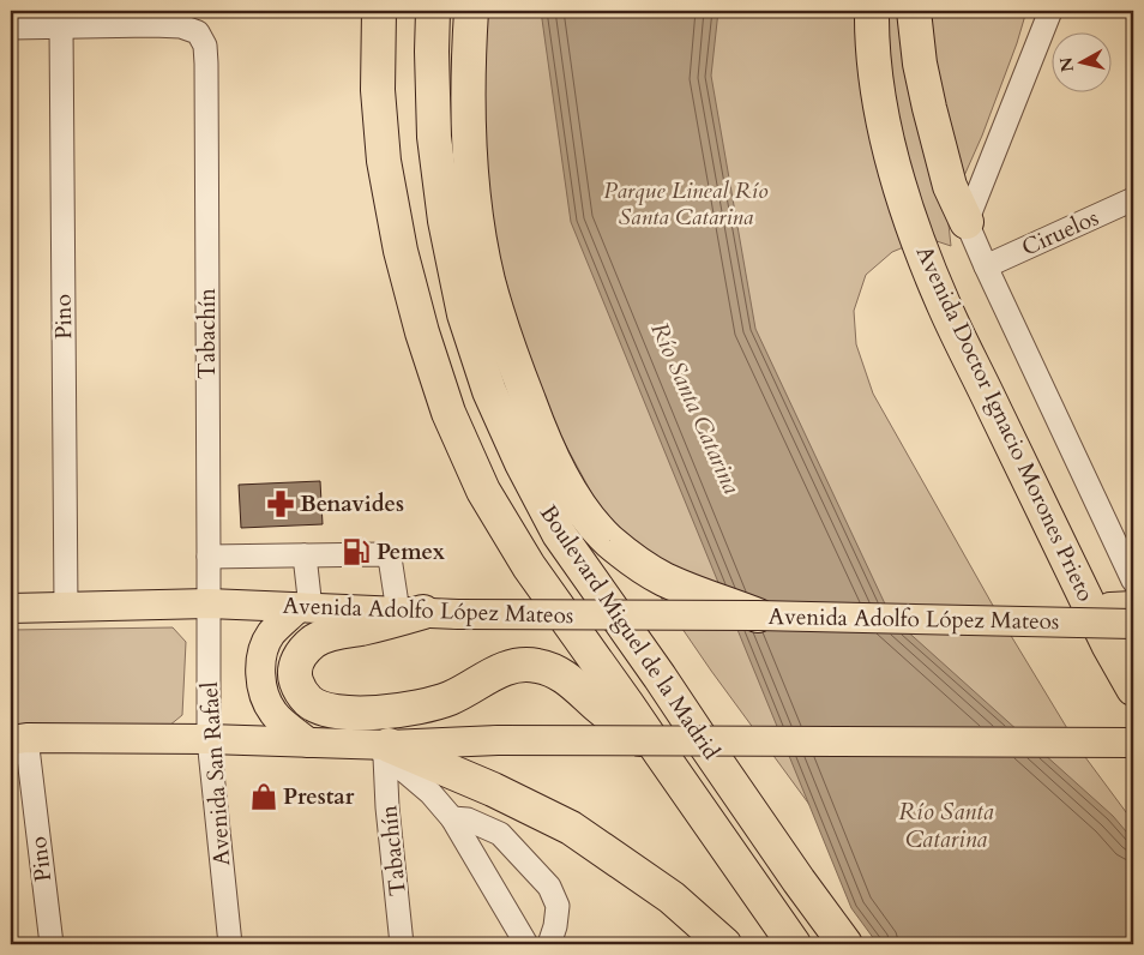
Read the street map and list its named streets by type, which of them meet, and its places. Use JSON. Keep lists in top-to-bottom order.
{
  "streets": {
    "highway": ["Avenida Doctor Ignacio Morones Prieto", "Boulevard Miguel de la Madrid"],
    "main road": ["Avenida Adolfo López Mateos"],
    "street": [
      "Ciruelos",
      "Pino",
      "Tabachín",
      "Avenida San Rafael"
    ]
  },
  "crossings": [
    ["Pino", "Tabachín"],
    ["Pino", "Avenida Adolfo López Mateos"],
    ["Tabachín", "Avenida Adolfo López Mateos"],
    ["Tabachín", "Avenida San Rafael"],
    ["Avenida Adolfo López Mateos", "Avenida San Rafael"]
  ],
  "water": ["Río Santa Catarina"],
  "parks": ["Parque Lineal Río Santa Catarina"],
  "places": {
    "pharmacy": ["Benavides"],
    "fuel station": ["Pemex"],
    "shop": ["Prestar"]
  },
  "north": "left"
}
